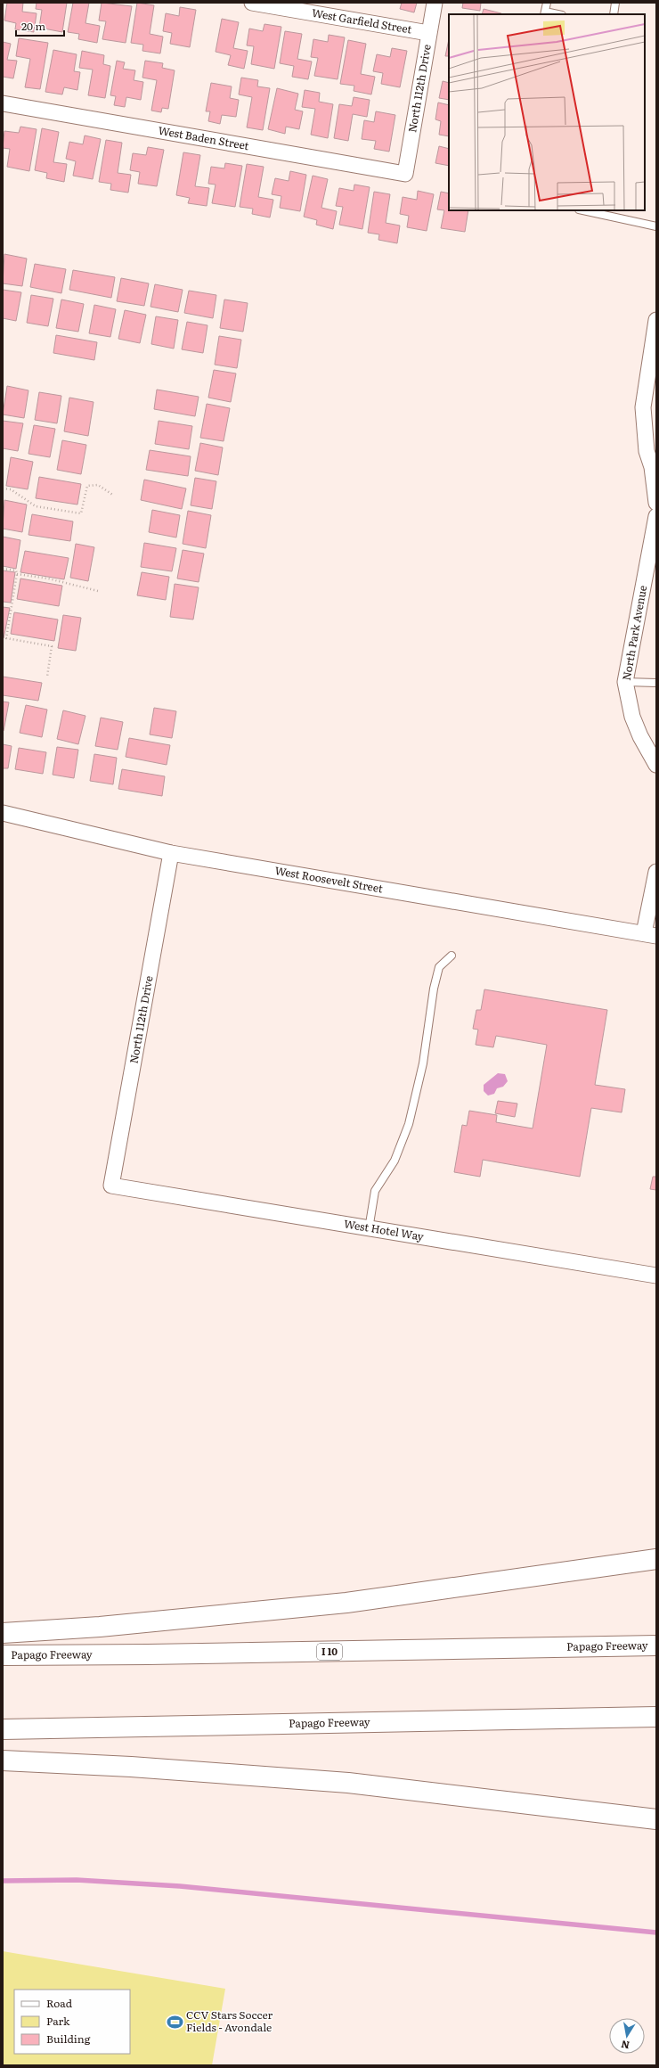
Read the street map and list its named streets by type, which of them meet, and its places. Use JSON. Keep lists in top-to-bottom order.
{
  "streets": {
    "highway": ["Papago Freeway", "I 10"],
    "street": [
      "West Garfield Street",
      "North 112th Drive",
      "West Baden Street",
      "North Park Avenue",
      "West Roosevelt Street",
      "West Hotel Way"
    ]
  },
  "crossings": [
    ["West Garfield Street", "North 112th Drive"],
    ["North 112th Drive", "West Baden Street"],
    ["North 112th Drive", "West Roosevelt Street"],
    ["North 112th Drive", "West Hotel Way"]
  ],
  "places": {
    "sports": ["CCV Stars Soccer Fields - Avondale"]
  },
  "legend": ["Road", "Park", "Building"],
  "scale_bar": "20 m",
  "north": "bottom"
}
